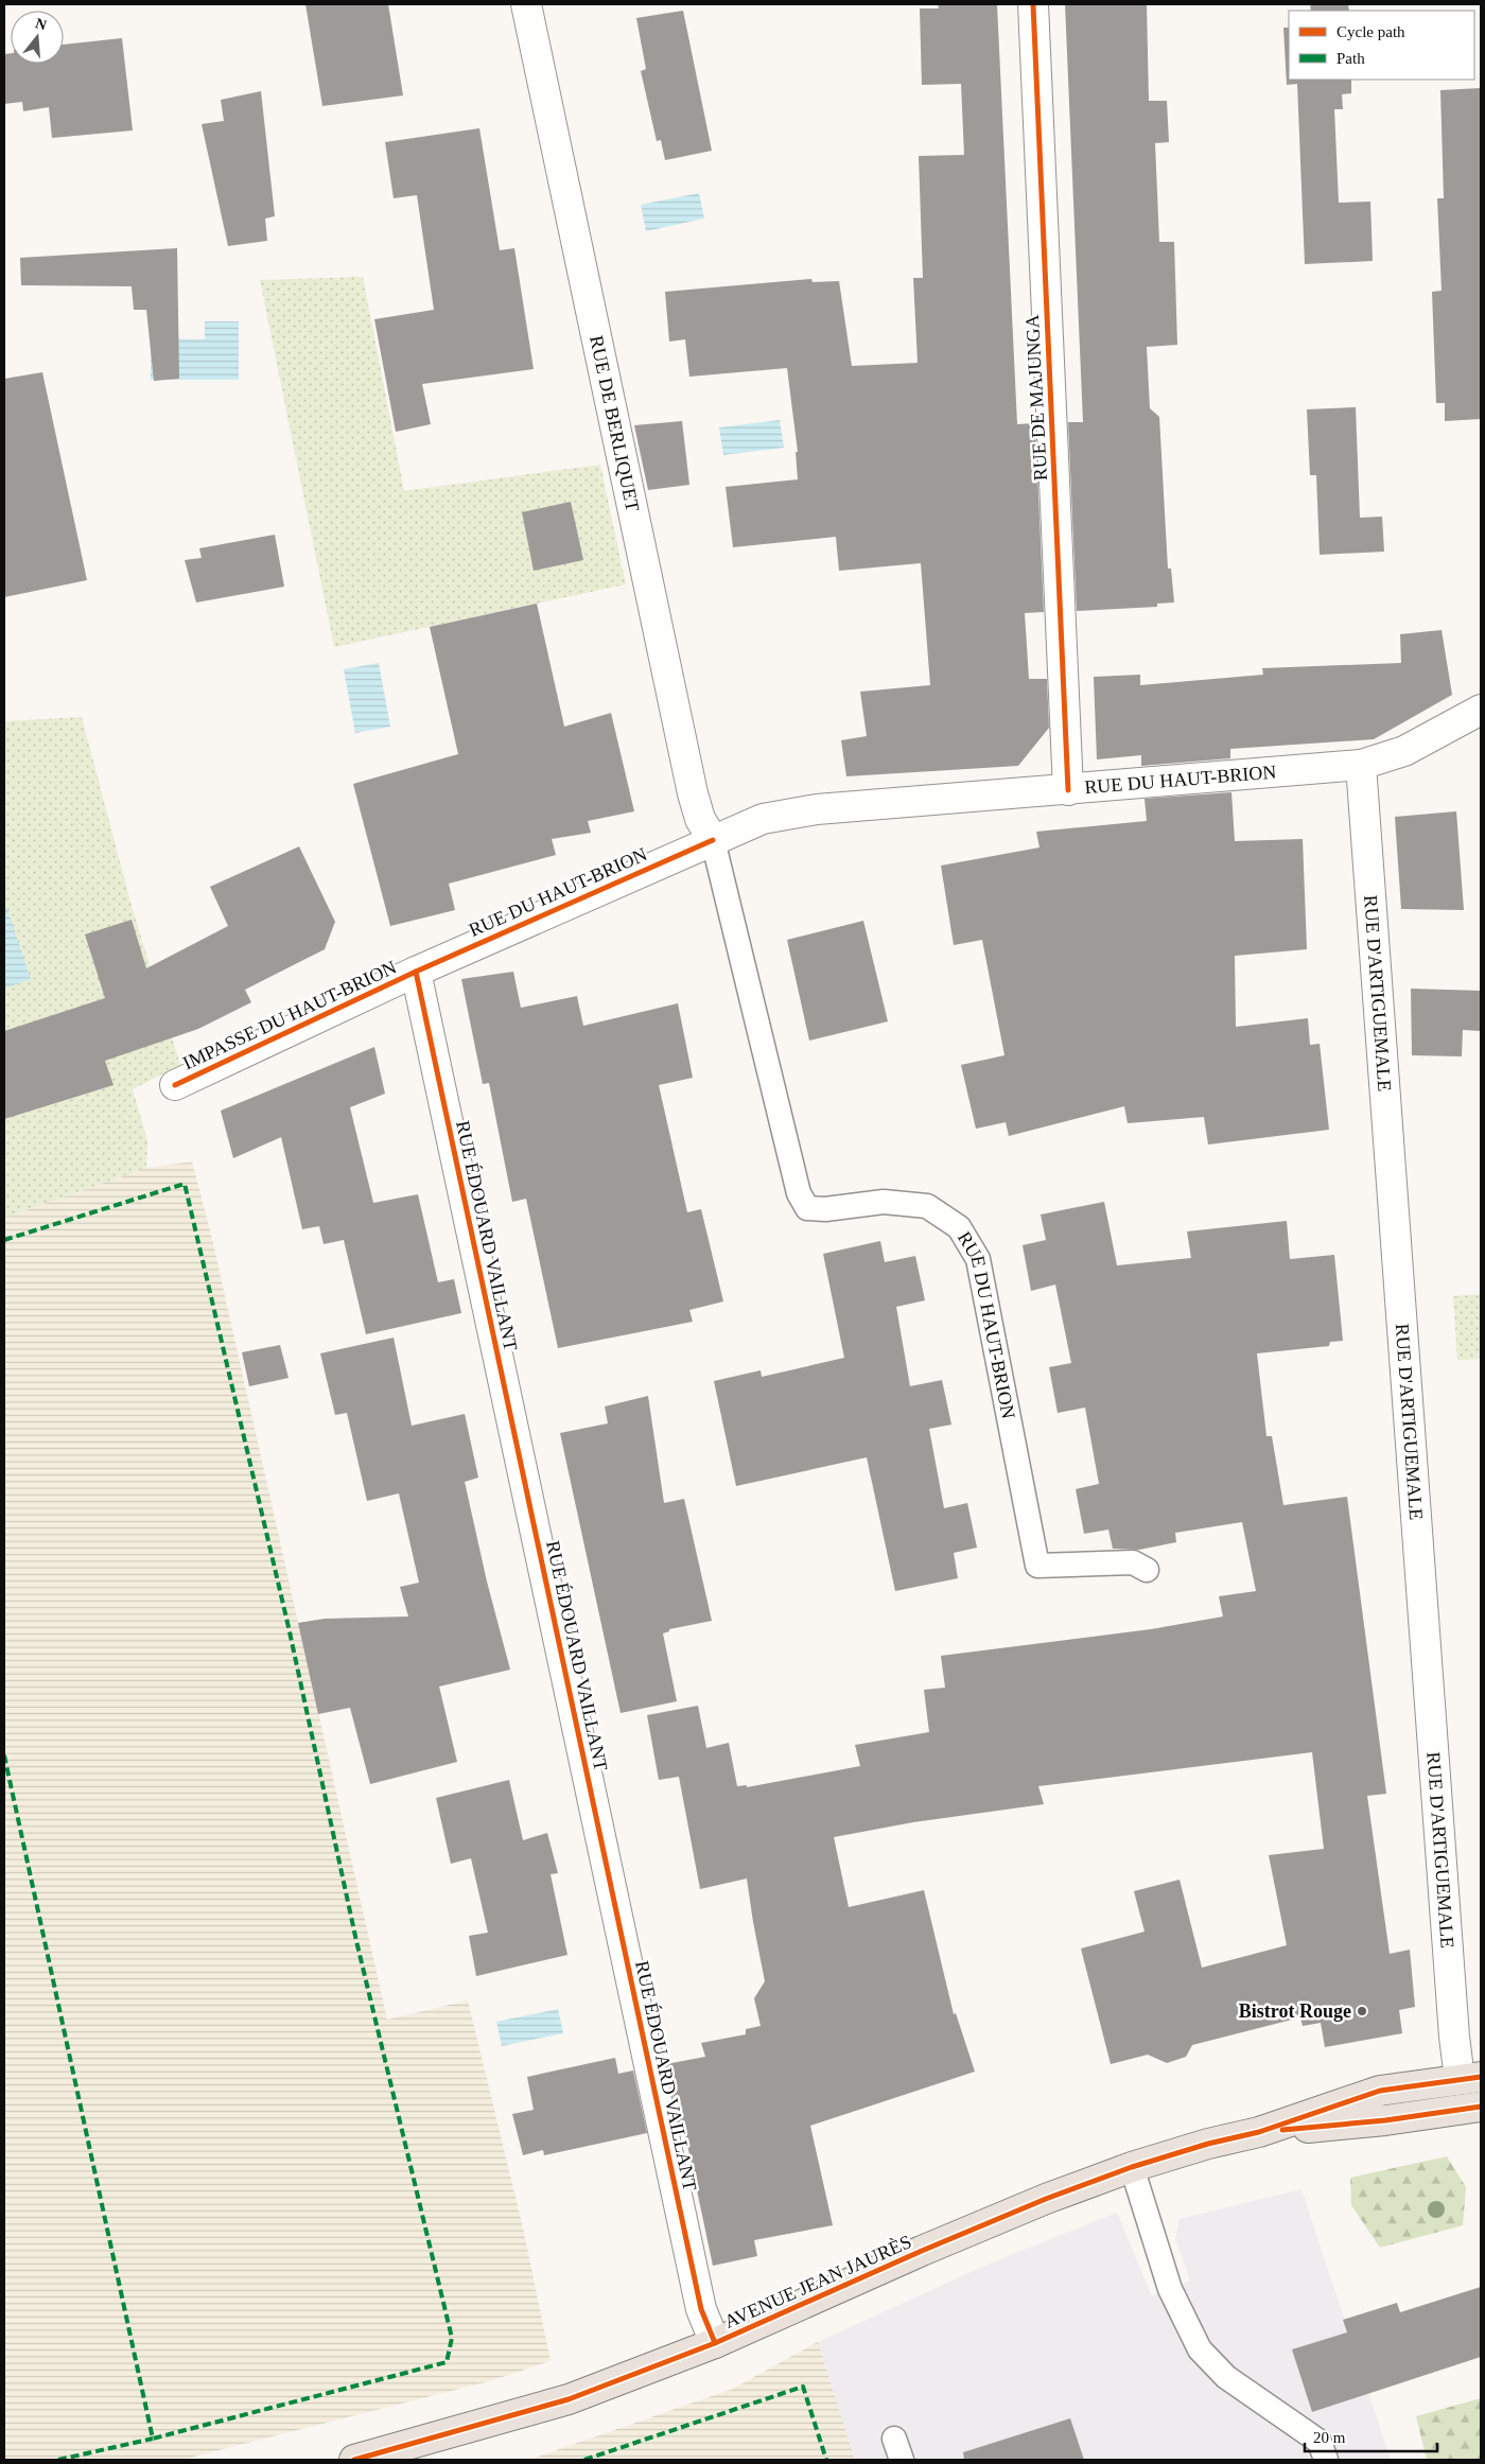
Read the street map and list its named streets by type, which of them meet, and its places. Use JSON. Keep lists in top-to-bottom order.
{
  "streets": {
    "main road": ["AVENUE JEAN JAURÈS"],
    "street": [
      "RUE DE MAJUNGA",
      "RUE DE BERLIQUET",
      "RUE DU HAUT-BRION",
      "RUE D'ARTIGUEMALE",
      "IMPASSE DU HAUT-BRION",
      "RUE ÉDOUARD VAILLANT"
    ]
  },
  "crossings": [
    ["RUE DE MAJUNGA", "RUE DU HAUT-BRION"],
    ["RUE DE BERLIQUET", "RUE DU HAUT-BRION"],
    ["RUE DU HAUT-BRION", "RUE D'ARTIGUEMALE"],
    ["RUE DU HAUT-BRION", "IMPASSE DU HAUT-BRION"],
    ["RUE DU HAUT-BRION", "RUE ÉDOUARD VAILLANT"],
    ["RUE D'ARTIGUEMALE", "AVENUE JEAN JAURÈS"],
    ["IMPASSE DU HAUT-BRION", "RUE ÉDOUARD VAILLANT"],
    ["RUE ÉDOUARD VAILLANT", "AVENUE JEAN JAURÈS"]
  ],
  "places": ["Bistrot Rouge"],
  "legend": ["Cycle path", "Path"],
  "scale_bar": "20 m",
  "north": "top"
}
